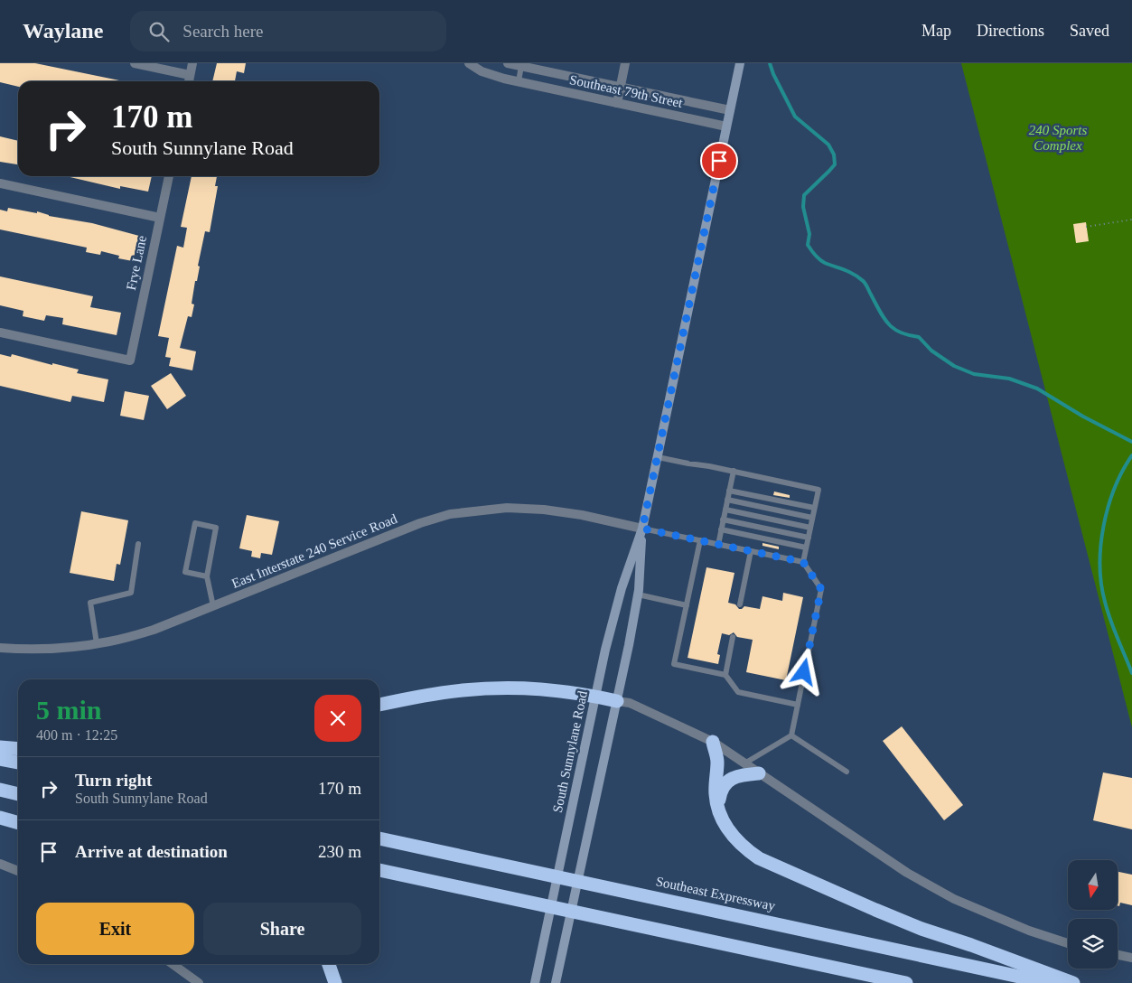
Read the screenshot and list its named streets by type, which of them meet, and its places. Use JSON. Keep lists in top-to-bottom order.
{
  "streets": {
    "highway": ["Southeast Expressway"],
    "main road": ["South Sunnylane Road"],
    "street": ["Southeast 79th Street", "Frye Lane", "East Interstate 240 Service Road"]
  },
  "crossings": [
    ["Southeast 79th Street", "South Sunnylane Road"],
    ["East Interstate 240 Service Road", "South Sunnylane Road"]
  ],
  "parks": ["240 Sports Complex"],
  "north": "bottom",
  "page": {
    "header": "Waylane",
    "search": "Search here",
    "nav": ["Map", "Directions", "Saved"],
    "turn": ["170 m", "South Sunnylane Road"],
    "heading": ["5 min", "400 m · 12:25"],
    "list": [
      {
        "name": "Turn right",
        "note": "South Sunnylane Road",
        "value": "170 m"
      },
      {
        "name": "Arrive at destination",
        "value": "230 m"
      }
    ],
    "buttons": ["Exit", "Share"]
  }
}
